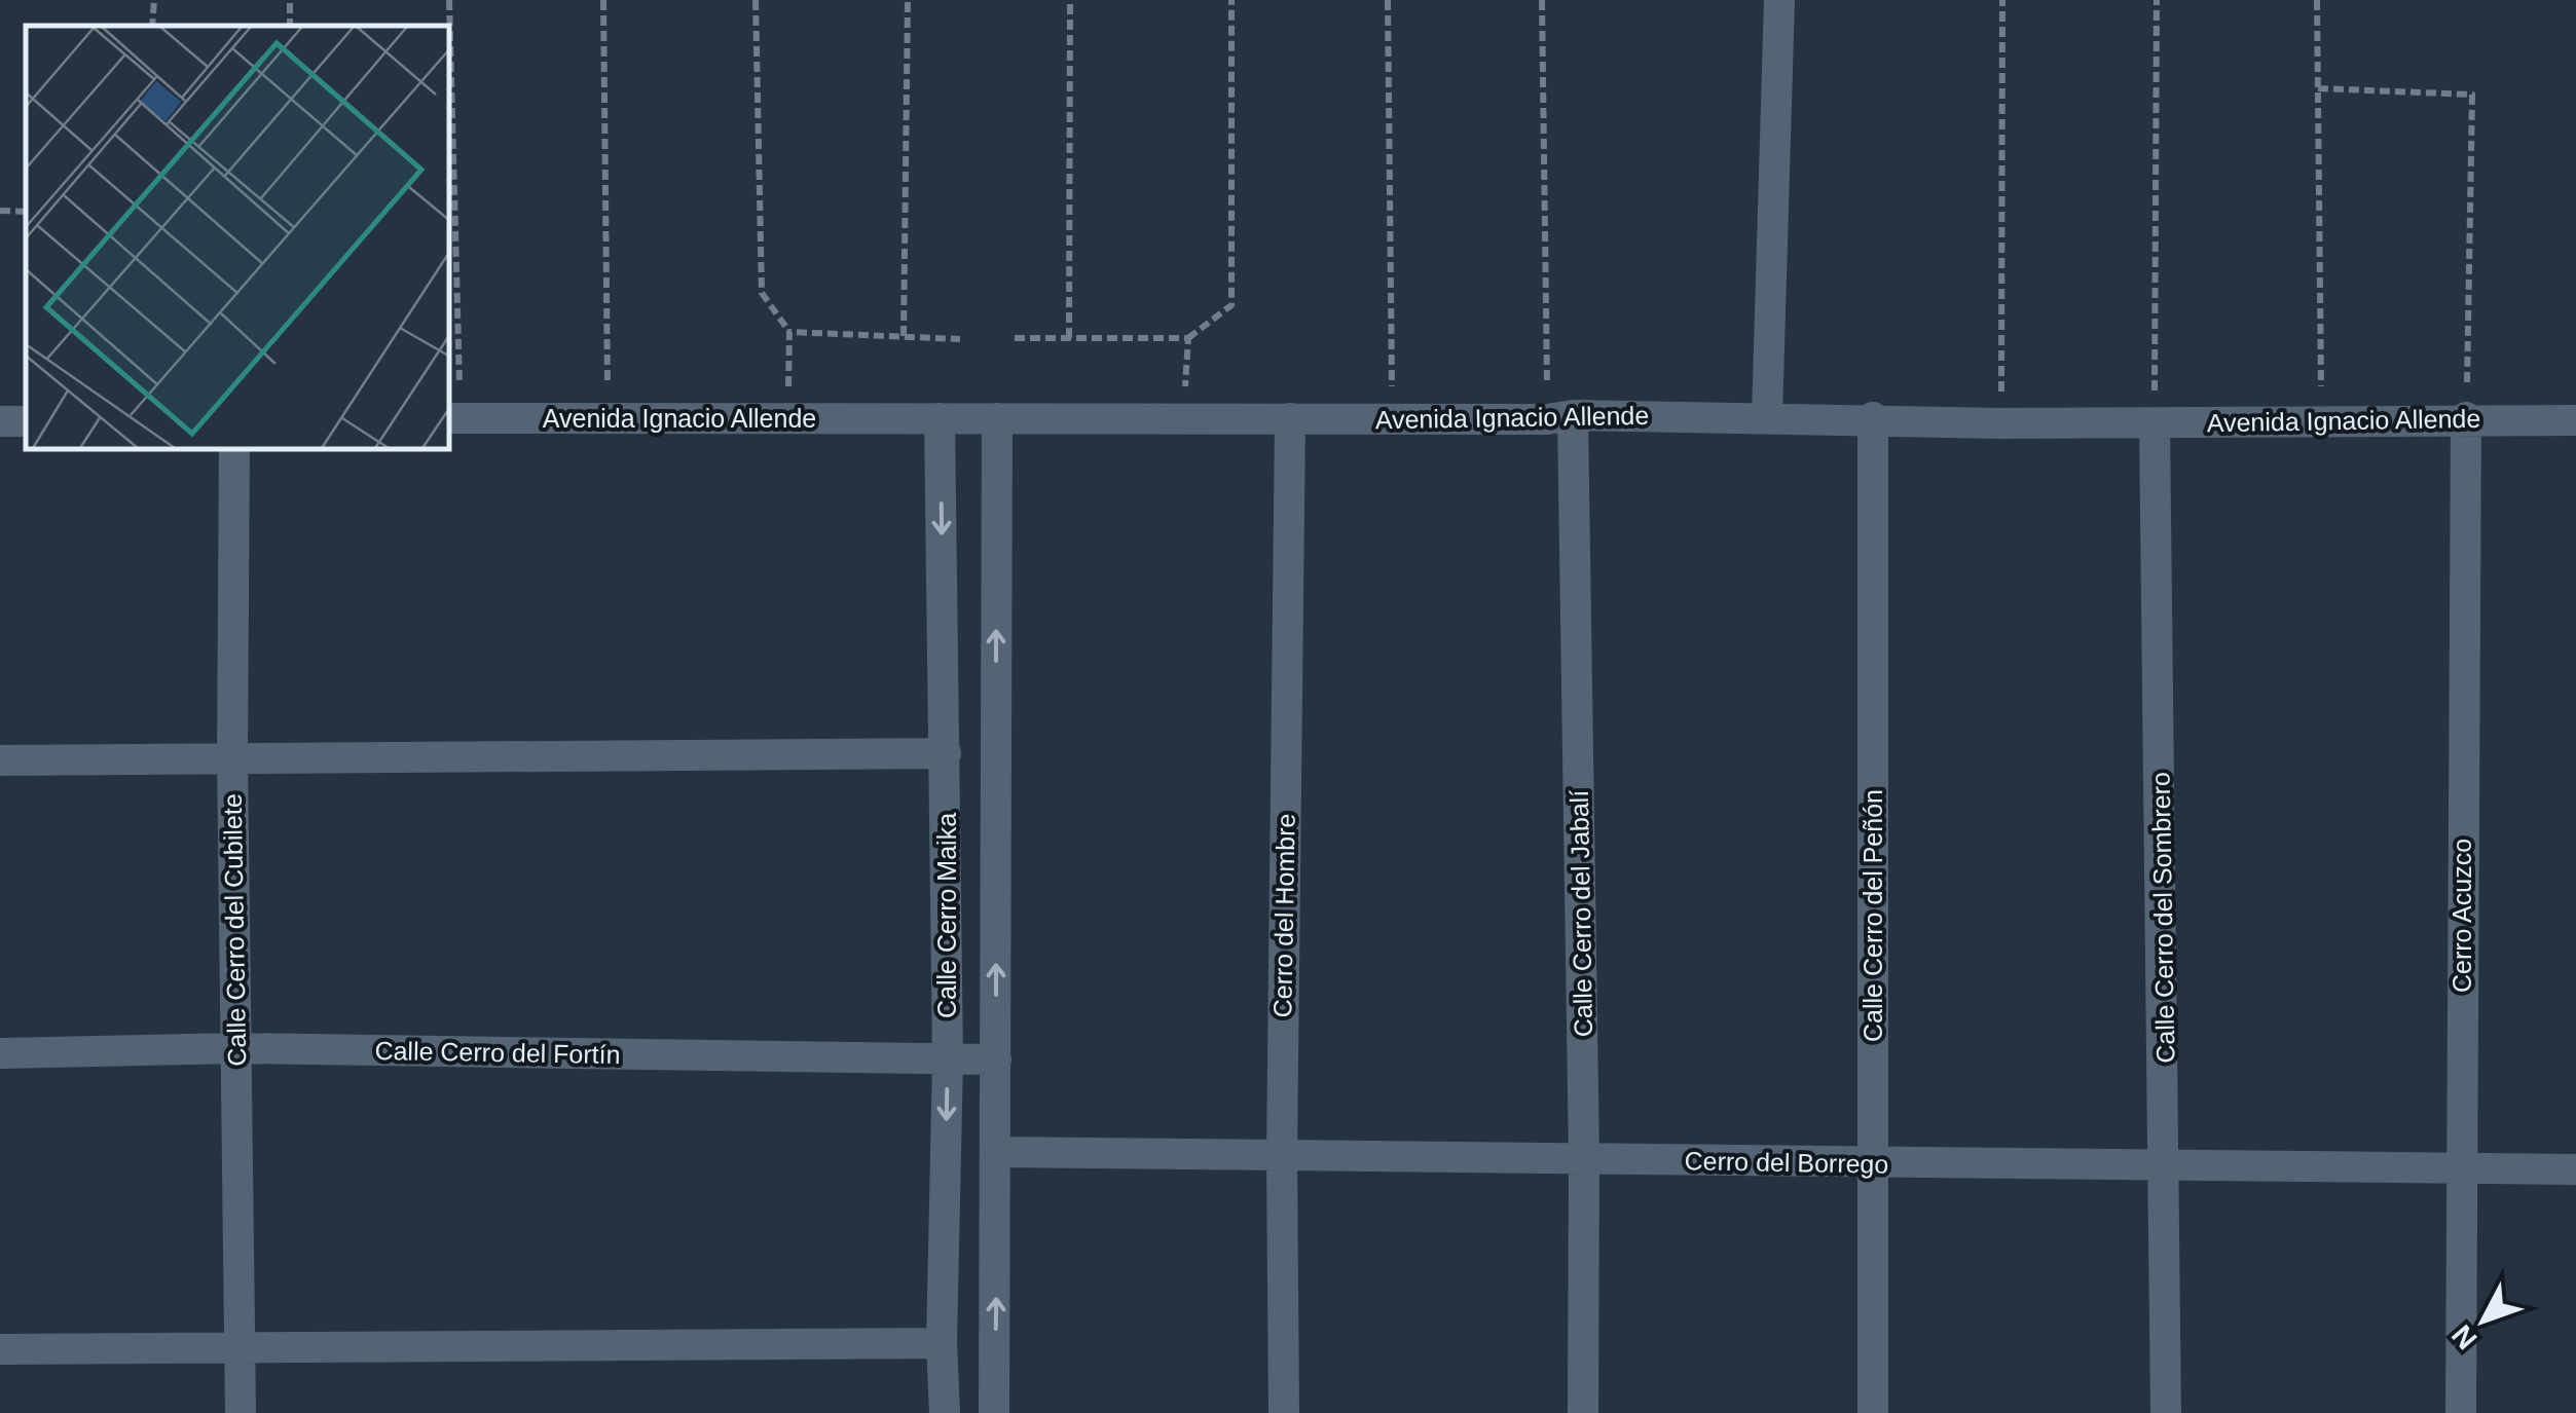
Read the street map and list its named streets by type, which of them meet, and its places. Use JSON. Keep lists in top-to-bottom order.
{
  "streets": {
    "street": [
      "Avenida Ignacio Allende",
      "Calle Cerro del Jabalí",
      "Calle Cerro Maika",
      "Cerro del Hombre",
      "Calle Cerro del Peñón",
      "Cerro Acuzco",
      "Calle Cerro del Sombrero",
      "Calle Cerro del Cubilete",
      "Calle Cerro del Fortín",
      "Cerro del Borrego"
    ]
  },
  "crossings": [
    ["Avenida Ignacio Allende", "Calle Cerro del Jabalí"],
    ["Avenida Ignacio Allende", "Calle Cerro Maika"],
    ["Avenida Ignacio Allende", "Cerro del Hombre"],
    ["Avenida Ignacio Allende", "Calle Cerro del Peñón"],
    ["Avenida Ignacio Allende", "Cerro Acuzco"],
    ["Avenida Ignacio Allende", "Calle Cerro del Sombrero"],
    ["Calle Cerro del Jabalí", "Cerro del Borrego"],
    ["Calle Cerro Maika", "Calle Cerro del Fortín"],
    ["Calle Cerro Maika", "Cerro del Borrego"],
    ["Cerro del Hombre", "Cerro del Borrego"],
    ["Calle Cerro del Peñón", "Cerro del Borrego"],
    ["Cerro Acuzco", "Cerro del Borrego"],
    ["Calle Cerro del Sombrero", "Cerro del Borrego"],
    ["Calle Cerro del Cubilete", "Calle Cerro del Fortín"]
  ],
  "north": "bottom left"
}
